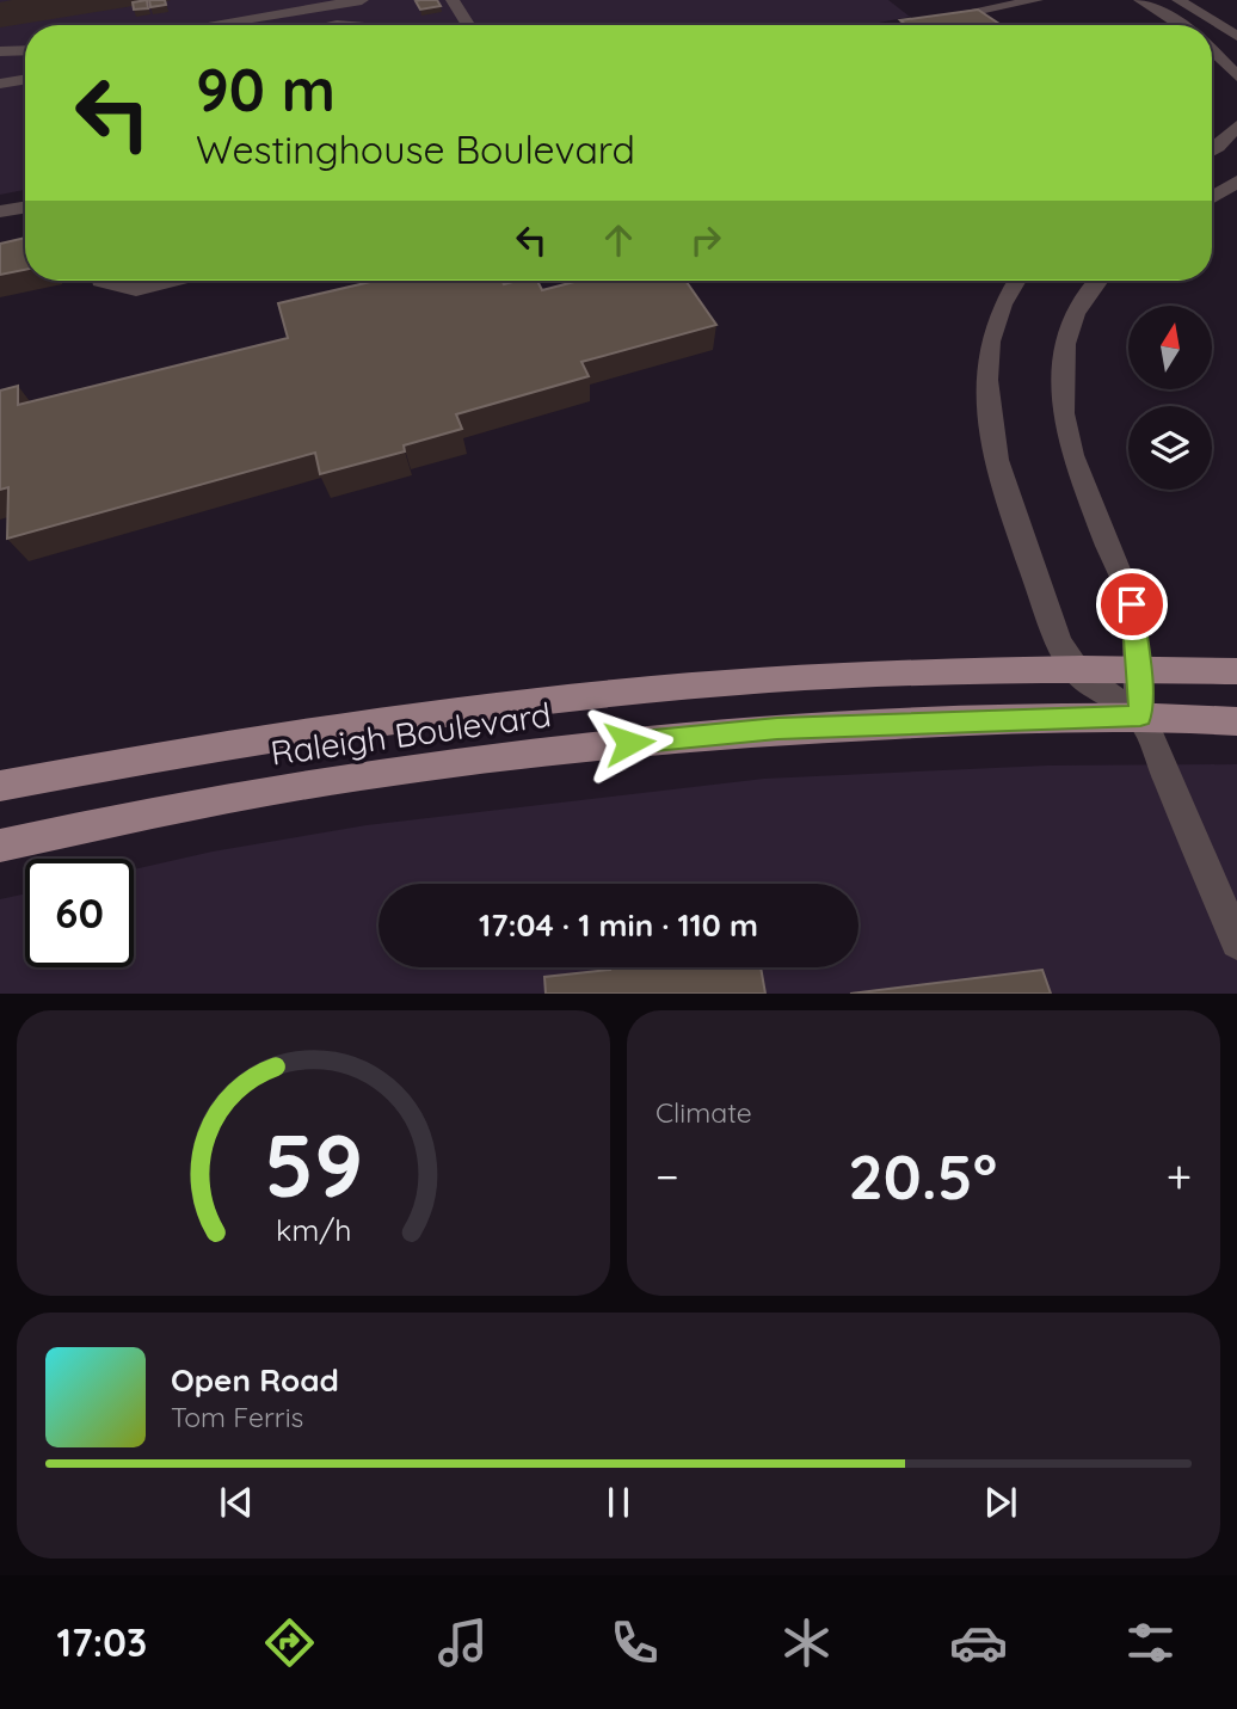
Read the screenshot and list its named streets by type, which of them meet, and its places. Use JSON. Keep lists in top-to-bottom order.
{
  "streets": {
    "main road": ["Raleigh Boulevard"]
  },
  "north": "top",
  "page": {
    "turn": ["90 m", "Westinghouse Boulevard"],
    "limit": "60",
    "trip": "17:04 · 1 min · 110 m",
    "tile": "Climate",
    "heat": ["−", "20.5°", "+"],
    "song": ["Open Road", "Tom Ferris"],
    "tabs": "17:03",
    "gauge": ["59", "km/h"]
  }
}
